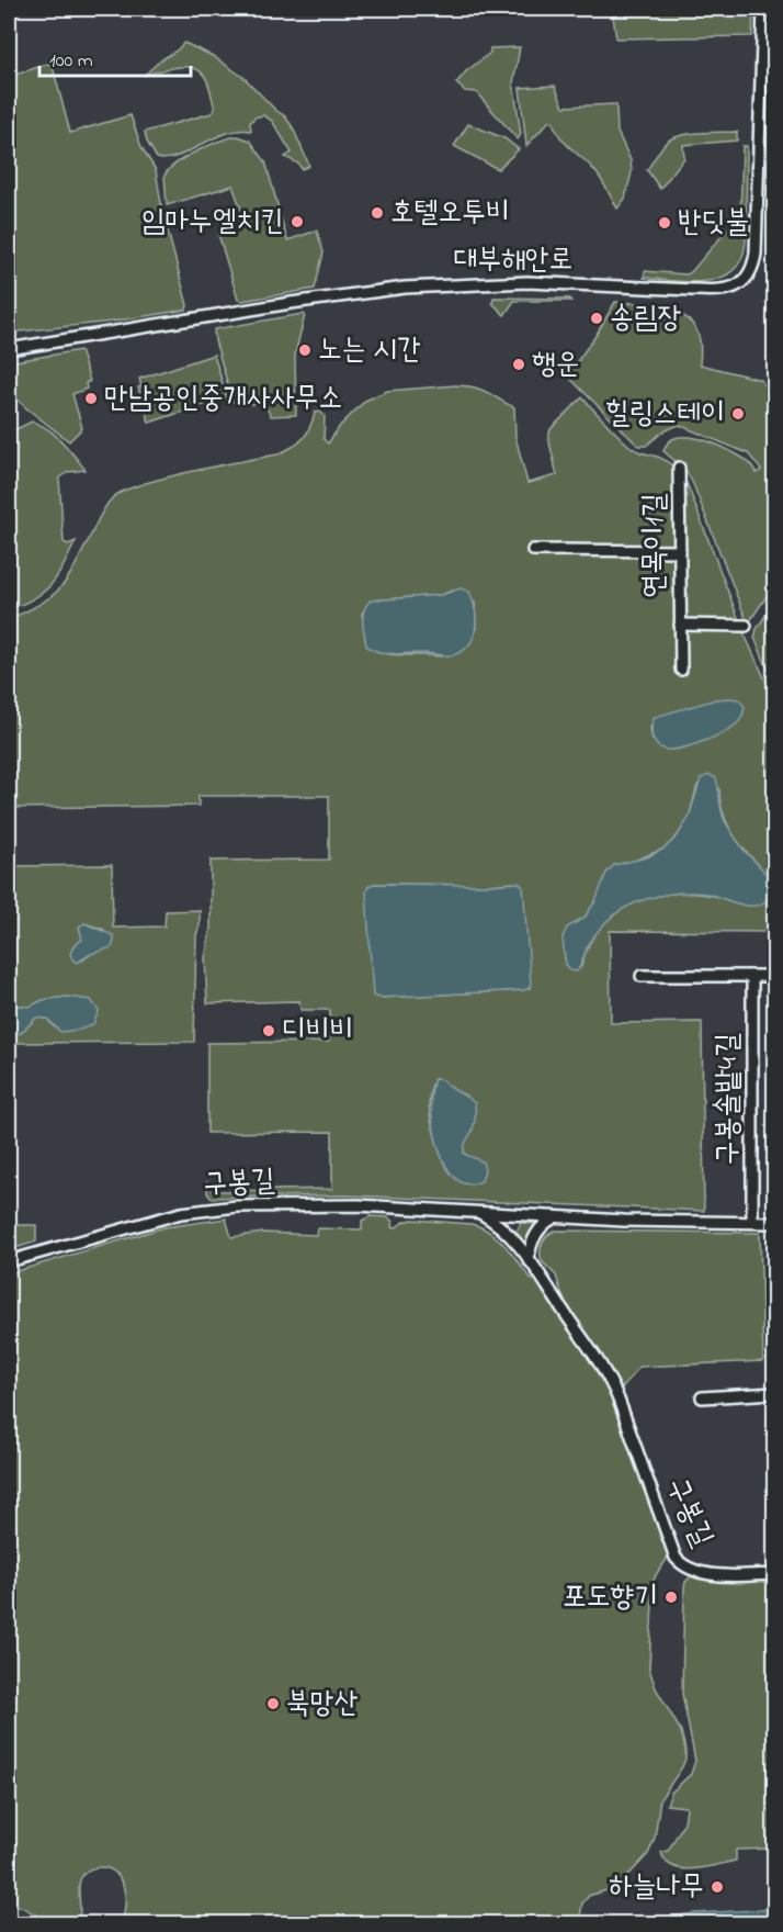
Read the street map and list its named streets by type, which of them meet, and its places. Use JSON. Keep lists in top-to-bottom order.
{
  "streets": {
    "street": [
      "대부해안로",
      "연목이1길",
      "구봉솔밭4길",
      "구봉길"
    ]
  },
  "crossings": [
    ["구봉솔밭4길", "구봉길"]
  ],
  "places": [
    "호텔오투비",
    "임마누엘치킨",
    "반딧불",
    "송림장",
    "노는 시간",
    "행운",
    "만남공인중개사사무소",
    "힐링스테이",
    "디비비",
    "포도향기",
    "북망산",
    "하늘나무"
  ],
  "scale_bar": "100 m"
}
